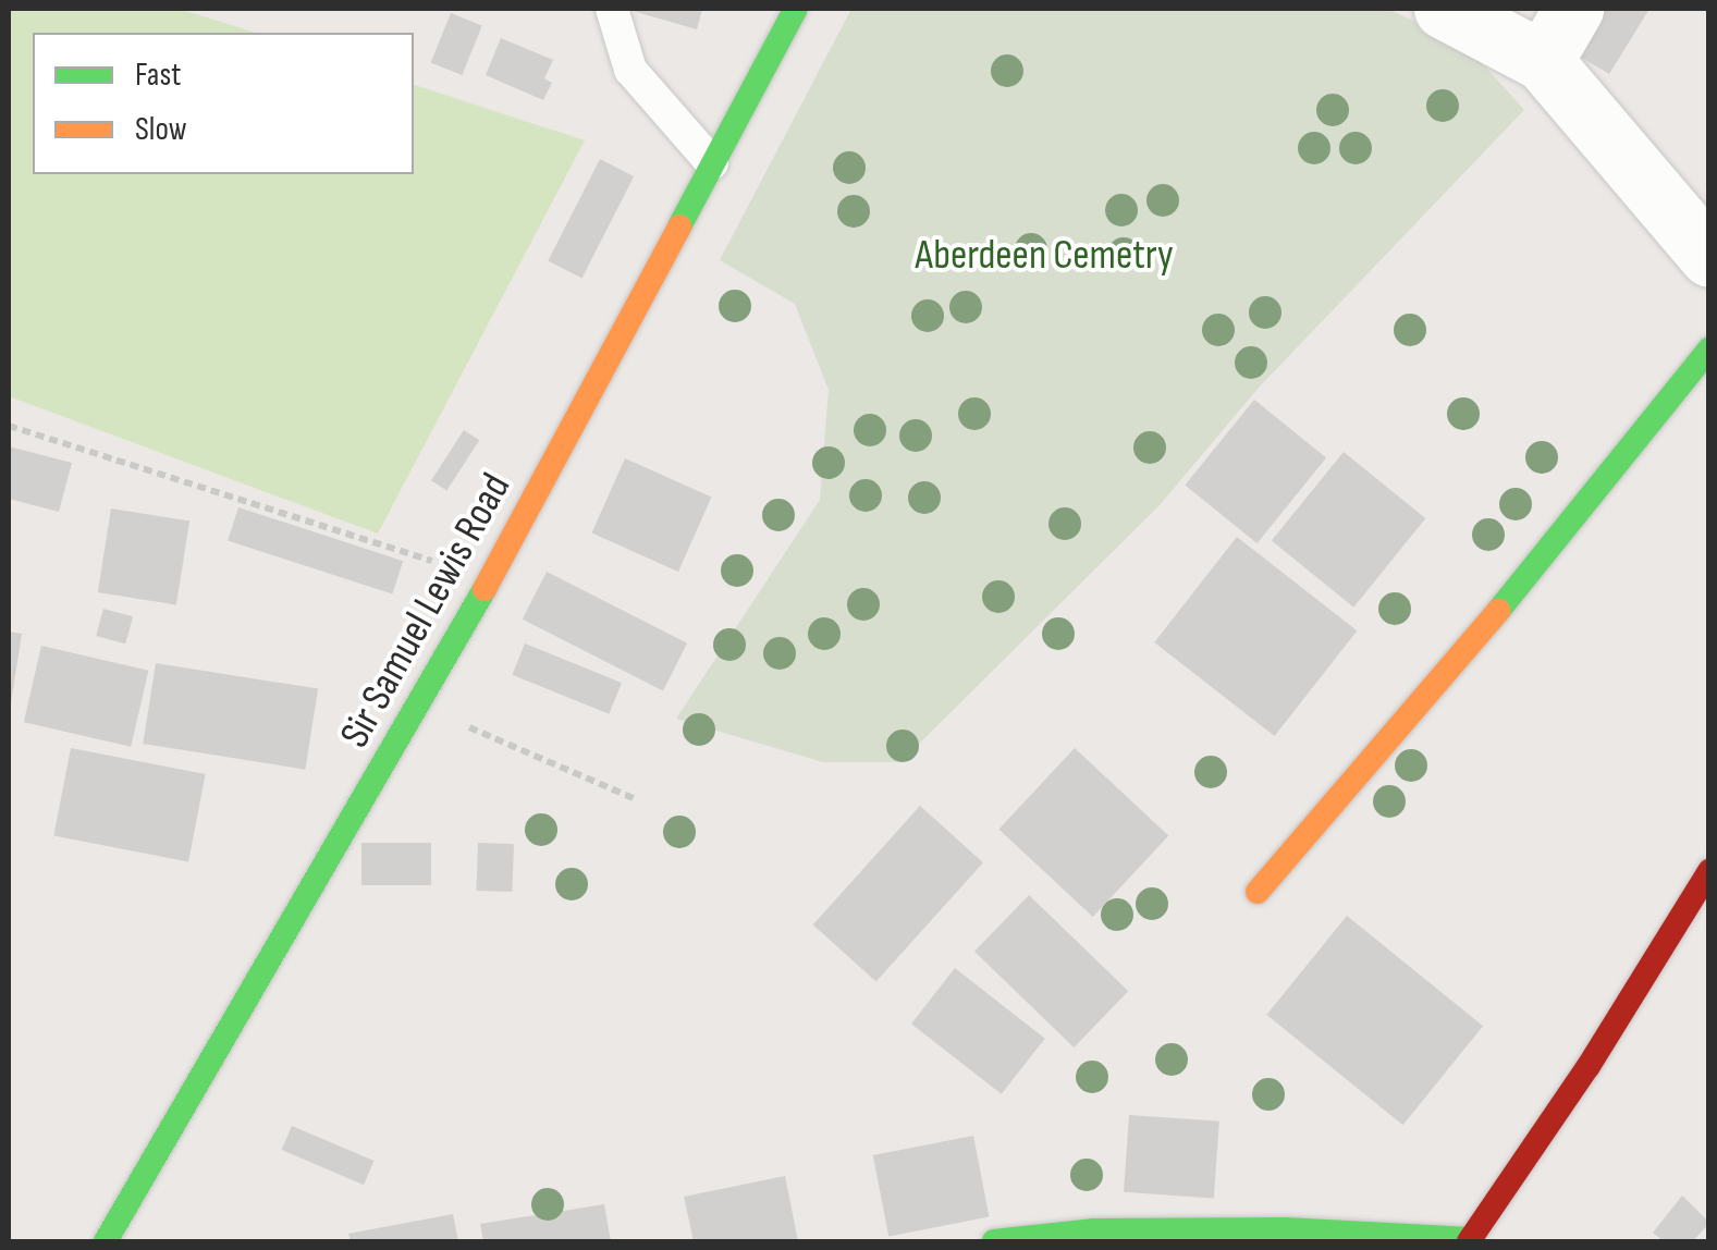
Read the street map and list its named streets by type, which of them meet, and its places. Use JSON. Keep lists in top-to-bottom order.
{
  "streets": {
    "street": ["Sir Samuel Lewis Road"]
  },
  "parks": ["Aberdeen Cemetry"],
  "legend": ["Fast", "Slow"]
}
